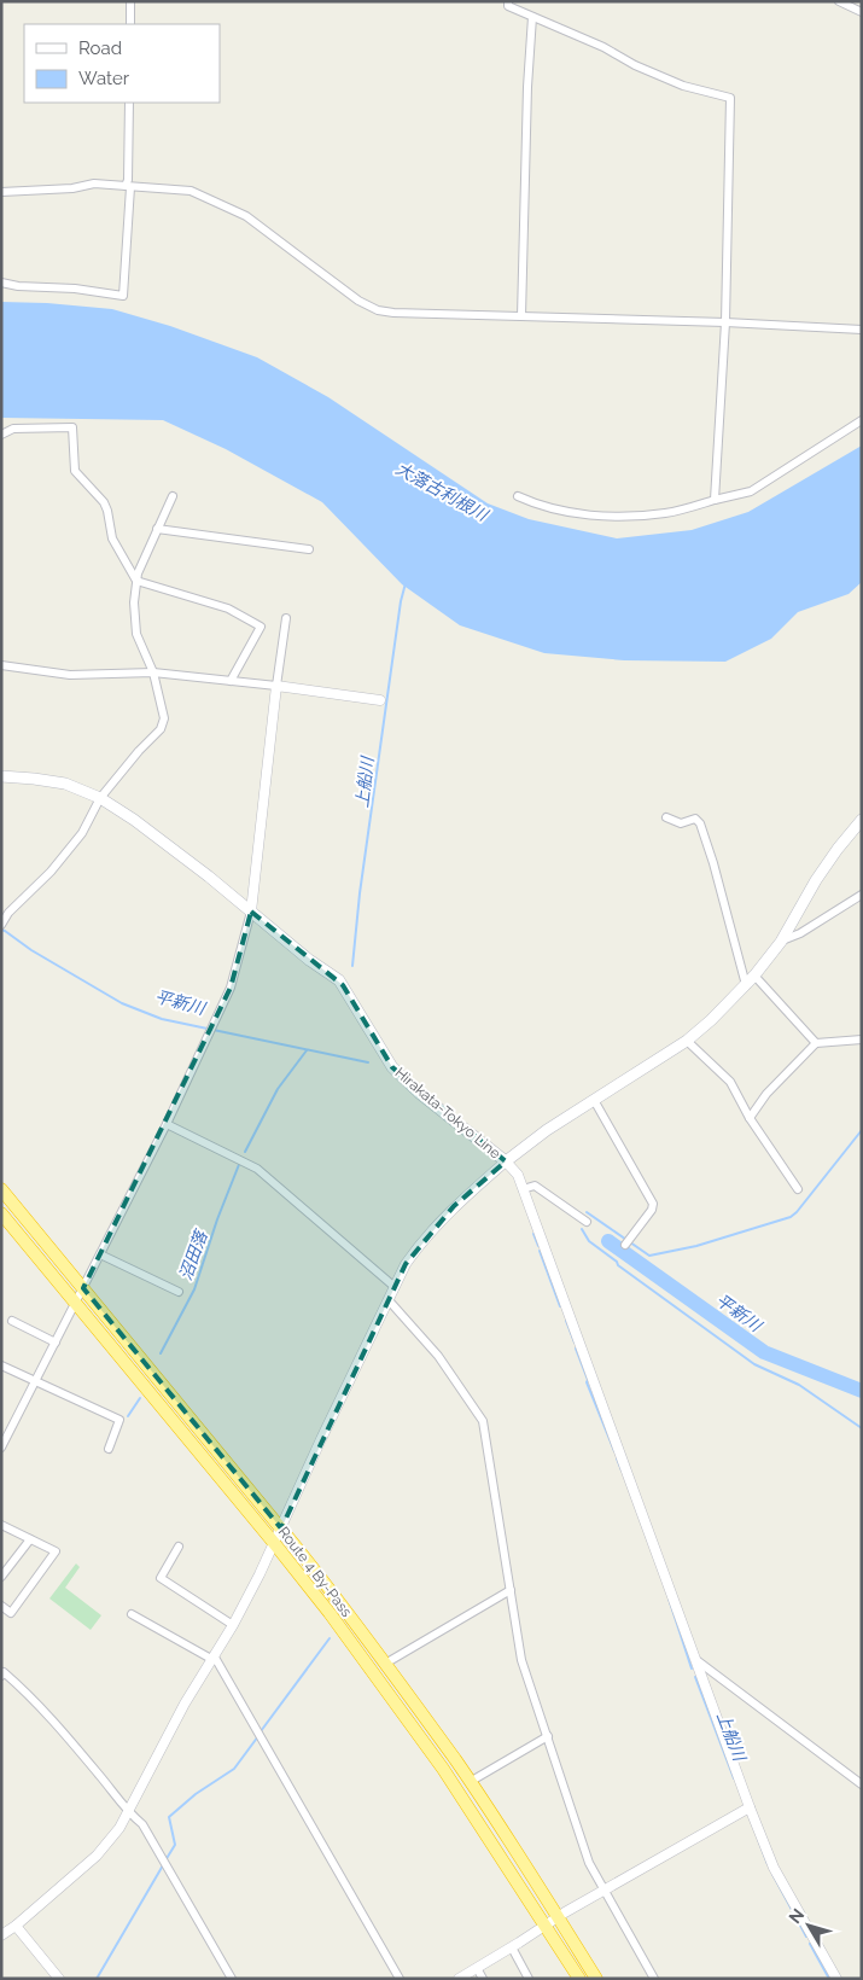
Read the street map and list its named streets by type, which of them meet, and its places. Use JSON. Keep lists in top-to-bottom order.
{
  "streets": {
    "highway": ["Route 4 By-Pass"],
    "main road": ["Hirakata-Tokyo Line"]
  },
  "water": [
    "大落古利根川",
    "上船川",
    "平新川",
    "沼田落"
  ],
  "legend": ["Road", "Water"],
  "north": "top left"
}
